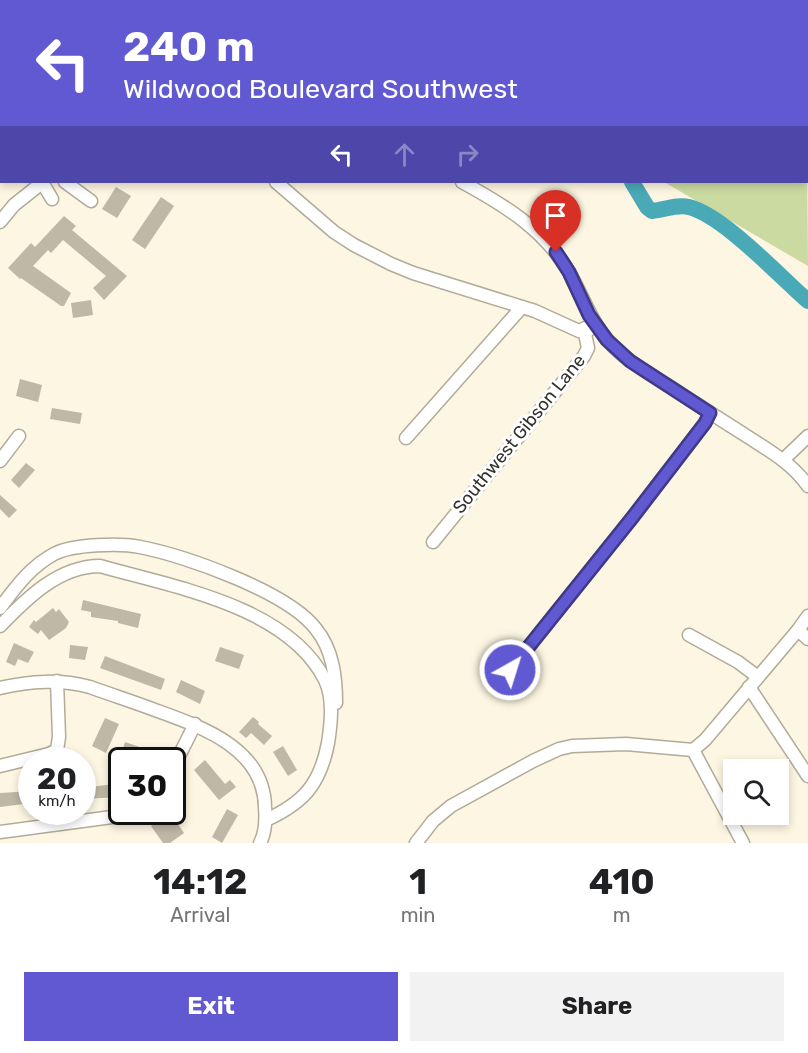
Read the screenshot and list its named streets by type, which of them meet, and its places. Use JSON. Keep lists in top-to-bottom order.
{
  "streets": {
    "street": ["Southwest Gibson Lane"]
  },
  "page": {
    "turn": ["240 m", "Wildwood Boulevard Southwest"],
    "speed": "20 km/h",
    "limit": "30",
    "eta": [
      "14:12",
      "Arrival",
      "1",
      "min",
      "410",
      "m"
    ],
    "buttons": ["Exit", "Share"]
  }
}
